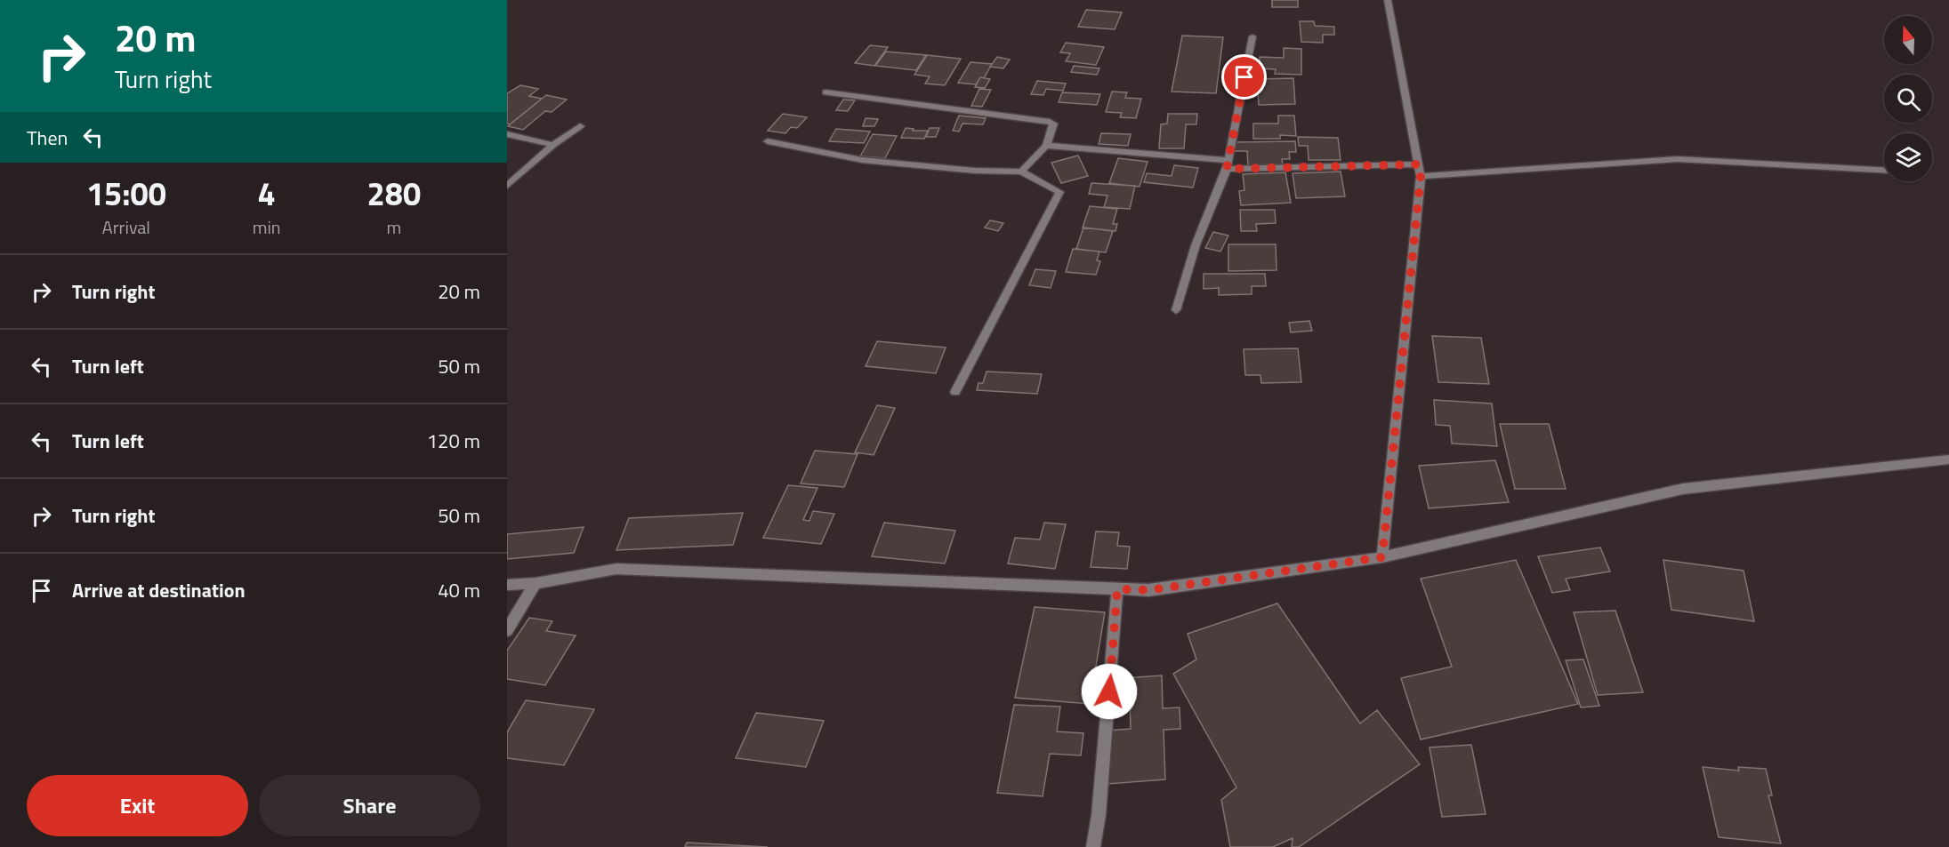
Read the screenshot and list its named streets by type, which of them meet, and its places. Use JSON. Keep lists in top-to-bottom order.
{
  "north": "top",
  "page": {
    "turn": ["20 m", "Turn right"],
    "then": "Then",
    "eta": [
      "15:00",
      "Arrival",
      "4",
      "min",
      "280",
      "m"
    ],
    "list": [
      {
        "name": "Turn right",
        "value": "20 m"
      },
      {
        "name": "Turn left",
        "value": "50 m"
      },
      {
        "name": "Turn left",
        "value": "120 m"
      },
      {
        "name": "Turn right",
        "value": "50 m"
      },
      {
        "name": "Arrive at destination",
        "value": "40 m"
      }
    ],
    "buttons": ["Exit", "Share"]
  }
}
